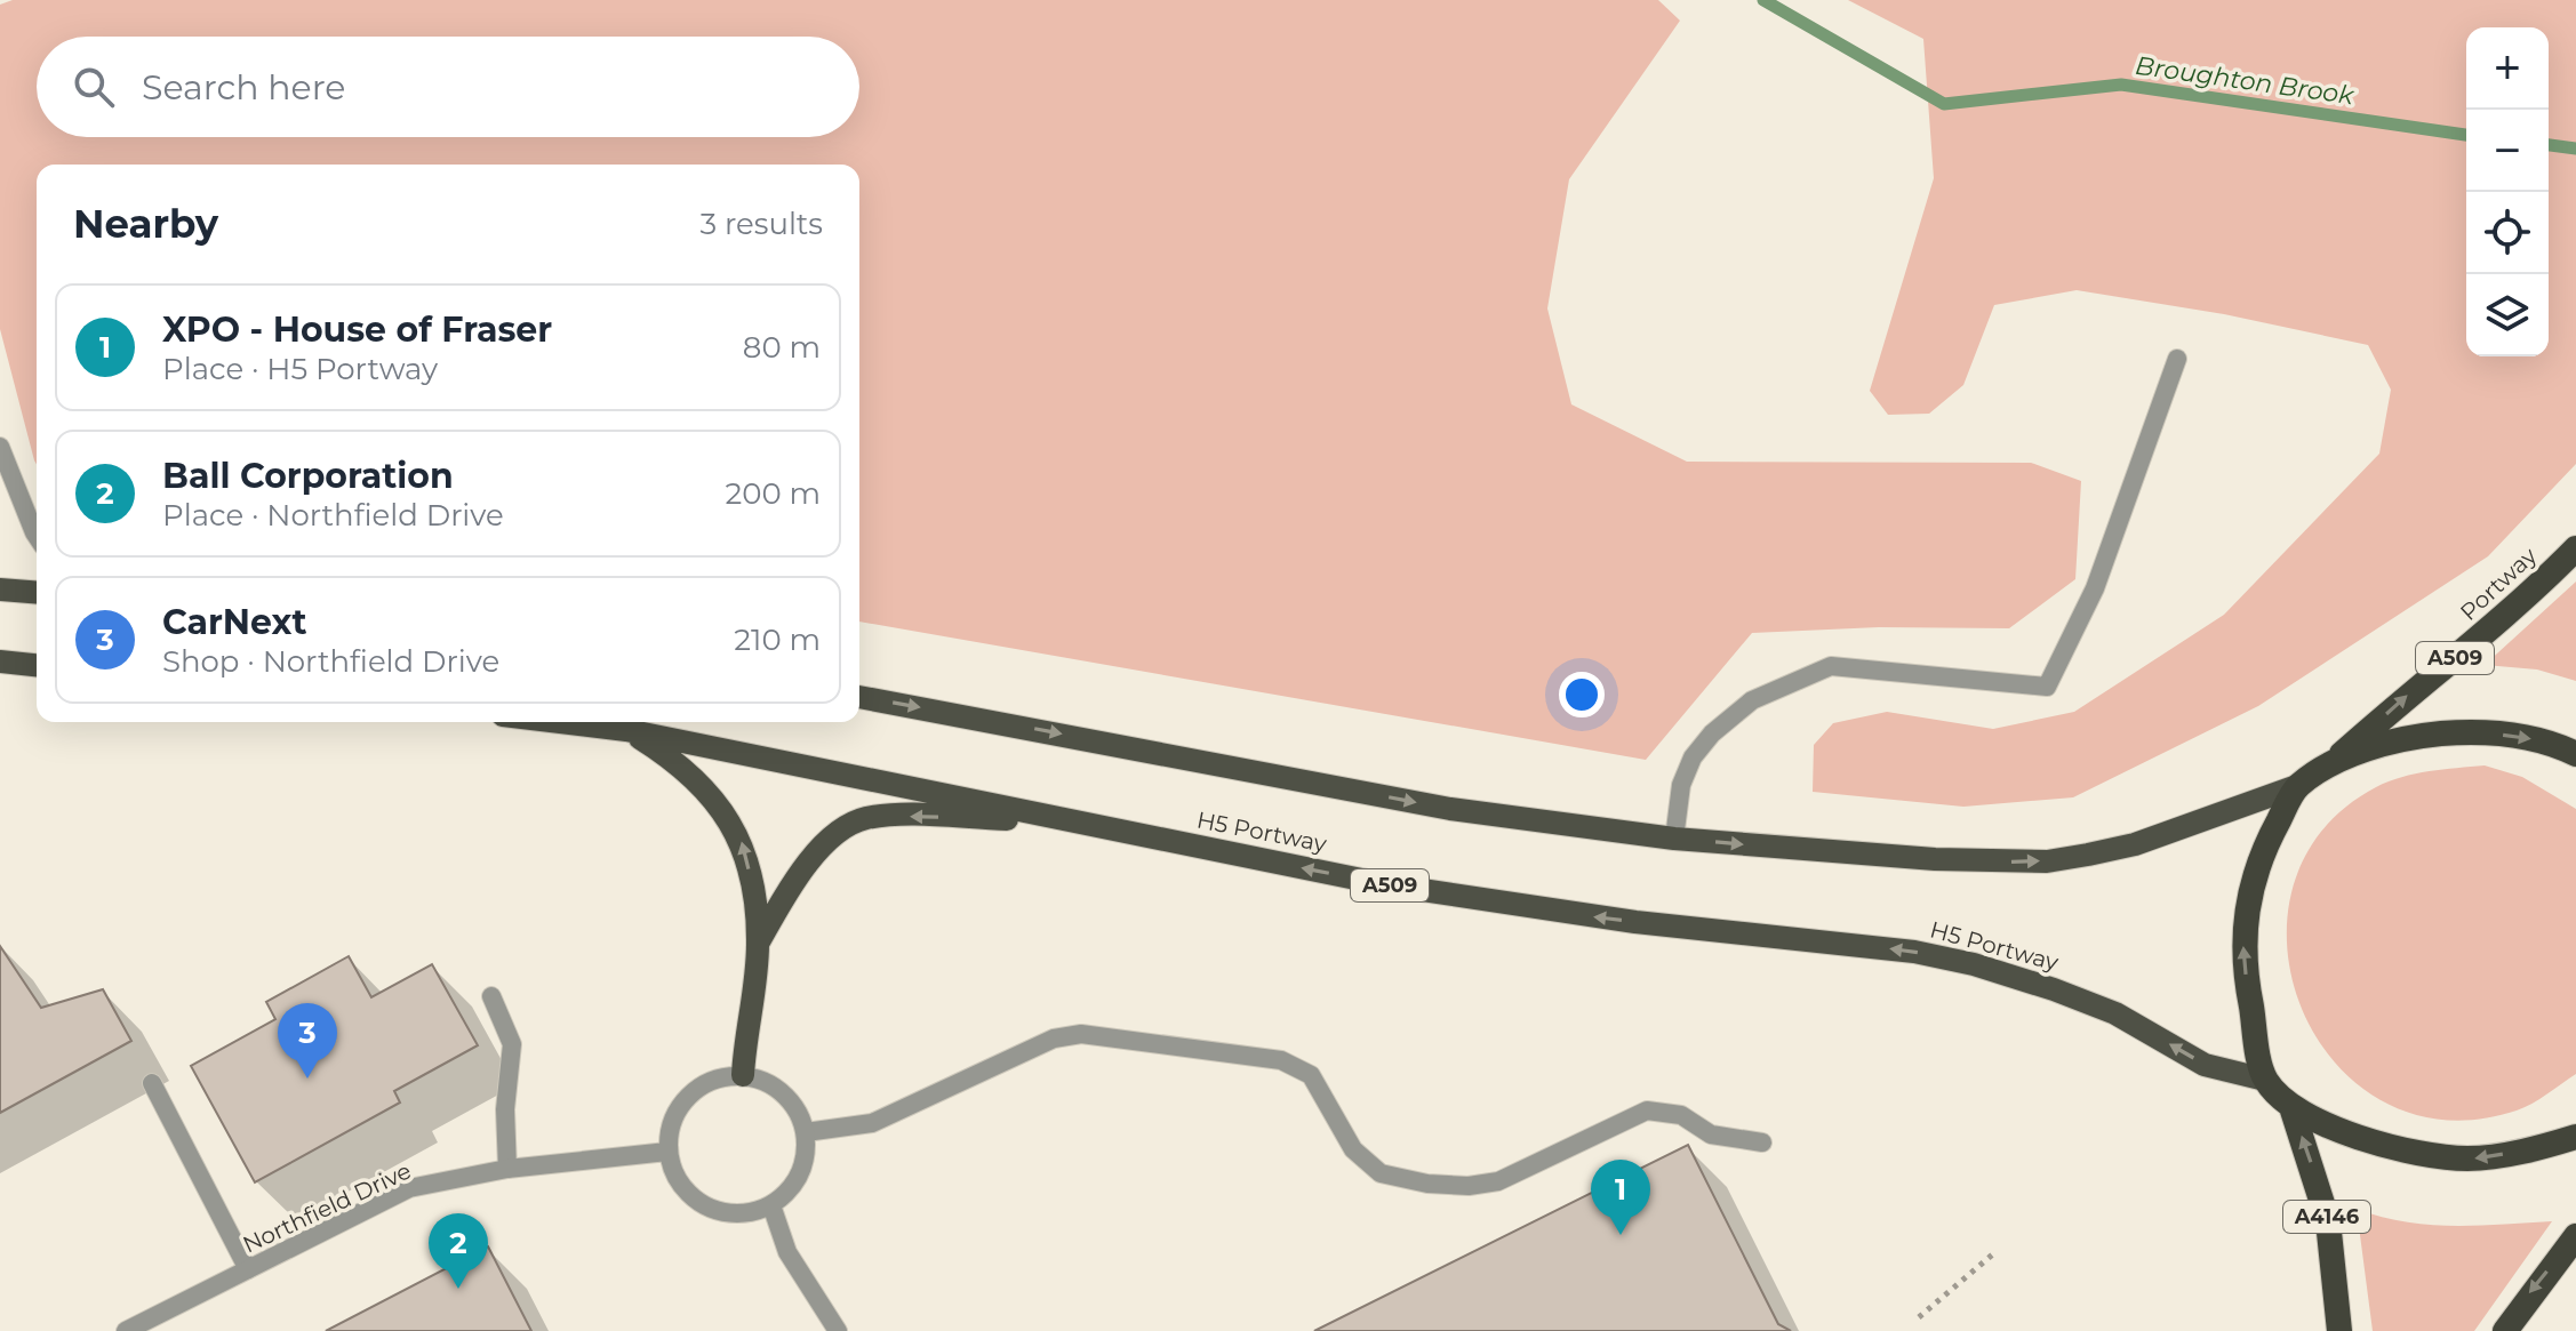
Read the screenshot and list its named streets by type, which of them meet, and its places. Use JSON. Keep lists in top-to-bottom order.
{
  "streets": {
    "highway": ["Portway", "A509", "A4146"],
    "main road": ["H5 Portway"],
    "street": ["Northfield Drive"]
  },
  "crossings": [
    ["Portway", "A509"],
    ["A509", "H5 Portway"]
  ],
  "one_way": ["Portway"],
  "water": ["Broughton Brook"],
  "page": {
    "map_buttons": ["+", "−"],
    "search": "Search here",
    "heading": ["Nearby", "3 results"],
    "list": [
      {
        "mark": "1",
        "name": "XPO - House of Fraser",
        "note": "Place · H5 Portway",
        "value": "80 m"
      },
      {
        "mark": "2",
        "name": "Ball Corporation",
        "note": "Place · Northfield Drive",
        "value": "200 m"
      },
      {
        "mark": "3",
        "name": "CarNext",
        "note": "Shop · Northfield Drive",
        "value": "210 m"
      }
    ],
    "pins": ["3", "1", "2"]
  }
}
